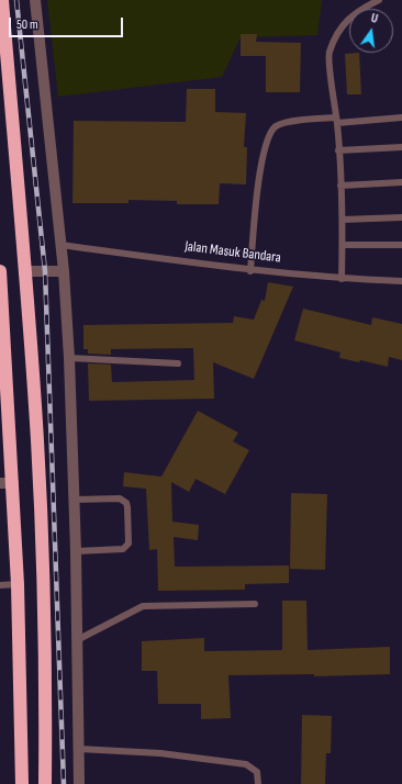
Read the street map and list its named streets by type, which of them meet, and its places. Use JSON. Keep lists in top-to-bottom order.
{
  "streets": {
    "lane": ["Jalan Masuk Bandara"]
  },
  "scale_bar": "50 m",
  "north": "top"
}
